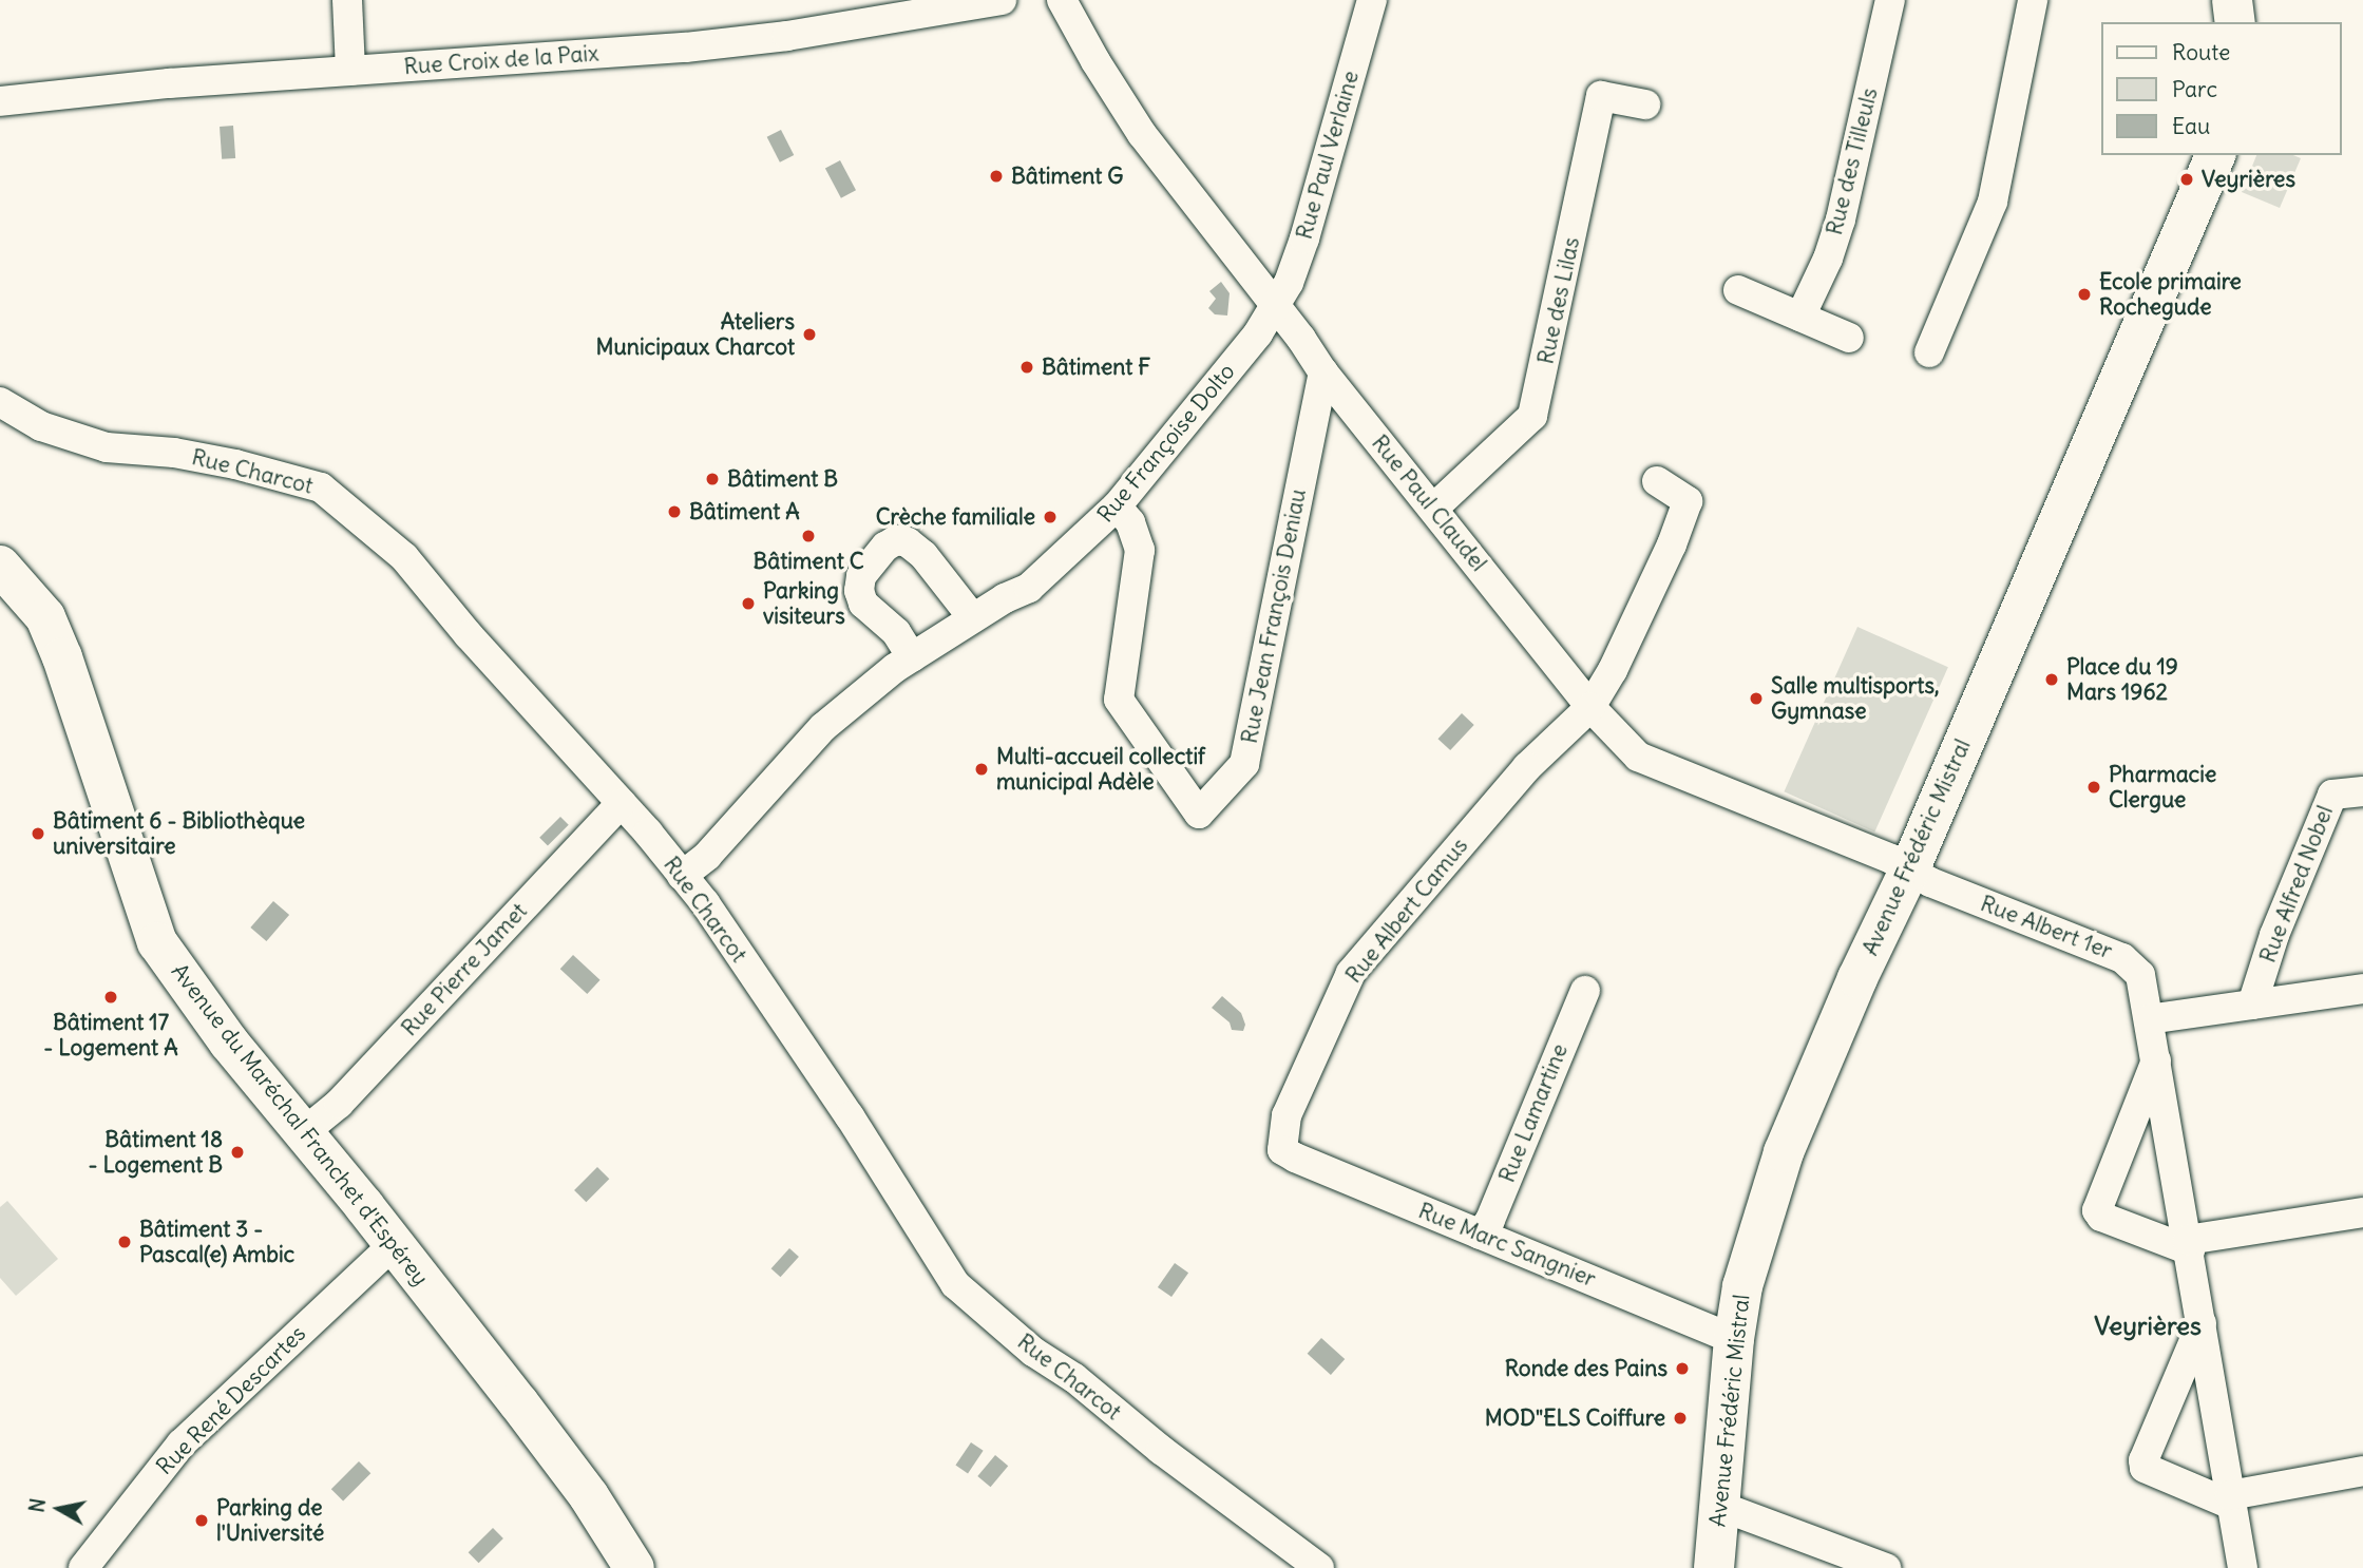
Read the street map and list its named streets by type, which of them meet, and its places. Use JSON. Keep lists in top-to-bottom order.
{
  "streets": {
    "street": [
      "Rue Croix de la Paix",
      "Rue Paul Verlaine",
      "Rue des Tilleuls",
      "Rue des Lilas",
      "Rue Françoise Dolto",
      "Rue Charcot",
      "Rue Paul Claudel",
      "Rue Jean François Deniau",
      "Avenue Frédéric Mistral",
      "Rue Alfred Nobel",
      "Rue Albert Camus",
      "Rue Albert 1er",
      "Rue Pierre Jamet",
      "Rue Lamartine",
      "Avenue du Maréchal Franchet d'Espérey",
      "Rue Marc Sangnier",
      "Rue René Descartes"
    ]
  },
  "crossings": [
    ["Rue Paul Verlaine", "Rue Françoise Dolto"],
    ["Rue Paul Verlaine", "Rue Paul Claudel"],
    ["Rue des Lilas", "Rue Paul Claudel"],
    ["Rue Françoise Dolto", "Rue Charcot"],
    ["Rue Françoise Dolto", "Rue Paul Claudel"],
    ["Rue Françoise Dolto", "Rue Jean François Deniau"],
    ["Rue Charcot", "Rue Pierre Jamet"],
    ["Rue Paul Claudel", "Rue Jean François Deniau"],
    ["Rue Paul Claudel", "Avenue Frédéric Mistral"],
    ["Rue Paul Claudel", "Rue Albert Camus"],
    ["Rue Paul Claudel", "Rue Albert 1er"],
    ["Avenue Frédéric Mistral", "Rue Albert 1er"],
    ["Avenue Frédéric Mistral", "Rue Marc Sangnier"],
    ["Rue Albert Camus", "Rue Marc Sangnier"],
    ["Rue Pierre Jamet", "Avenue du Maréchal Franchet d'Espérey"],
    ["Rue Lamartine", "Rue Marc Sangnier"],
    ["Avenue du Maréchal Franchet d'Espérey", "Rue René Descartes"]
  ],
  "districts": ["Veyrières"],
  "places": [
    "Bâtiment G",
    "Veyrières",
    "Ecole primaire Rochegude",
    "Ateliers Municipaux Charcot",
    "Bâtiment F",
    "Bâtiment B",
    "Bâtiment A",
    "Crèche familiale",
    "Bâtiment C",
    "Parking visiteurs",
    "Place du 19 Mars 1962",
    "Salle multisports, Gymnase",
    "Multi-accueil collectif municipal Adèle",
    "Pharmacie Clergue",
    "Bâtiment 6 - Bibliothèque universitaire",
    "Bâtiment 17 - Logement A",
    "Bâtiment 18 - Logement B",
    "Bâtiment 3 - Pascal(e) Ambic",
    "Ronde des Pains",
    "MOD\"ELS Coiffure",
    "Parking de l'Université"
  ],
  "legend": ["Route", "Parc", "Eau"],
  "north": "left"
}
